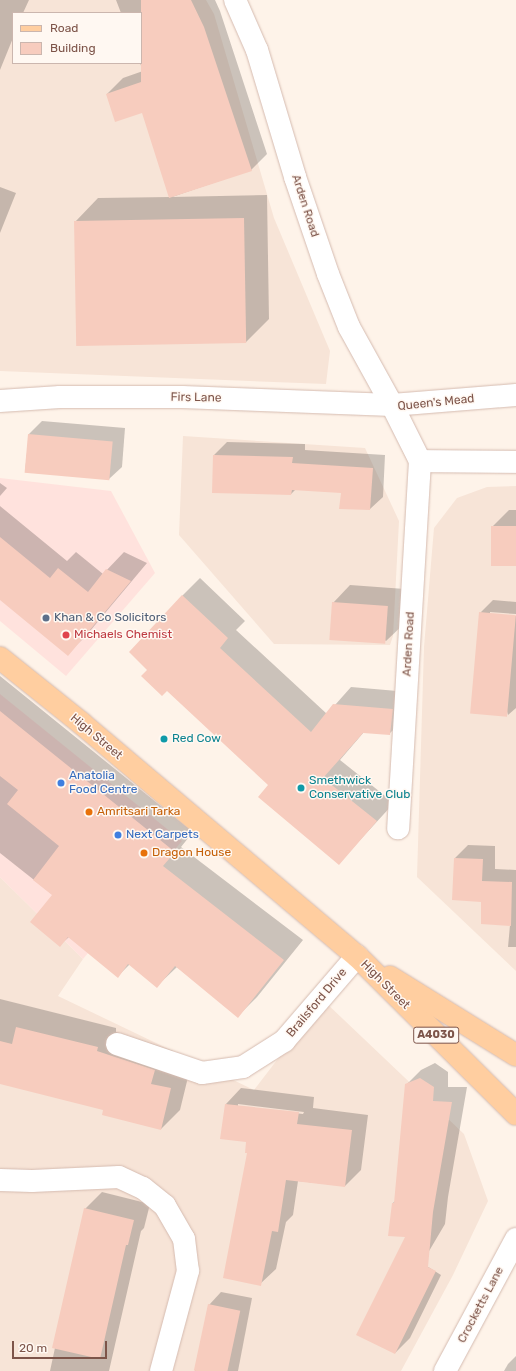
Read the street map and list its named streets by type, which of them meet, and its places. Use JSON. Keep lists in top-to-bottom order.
{
  "streets": {
    "main road": ["High Street", "A4030"],
    "street": [
      "Arden Road",
      "Firs Lane",
      "Queen's Mead",
      "Brailsford Drive",
      "Crocketts Lane"
    ]
  },
  "crossings": [
    ["Arden Road", "Firs Lane"],
    ["Arden Road", "Queen's Mead"],
    ["Firs Lane", "Queen's Mead"],
    ["High Street", "Brailsford Drive"]
  ],
  "places": [
    "Khan & Co Solicitors",
    "Michaels Chemist",
    "Red Cow",
    "Anatolia Food Centre",
    "Smethwick Conservative Club",
    "Amritsari Tarka",
    "Next Carpets",
    "Dragon House"
  ],
  "legend": ["Road", "Building"],
  "scale_bar": "20 m"
}
